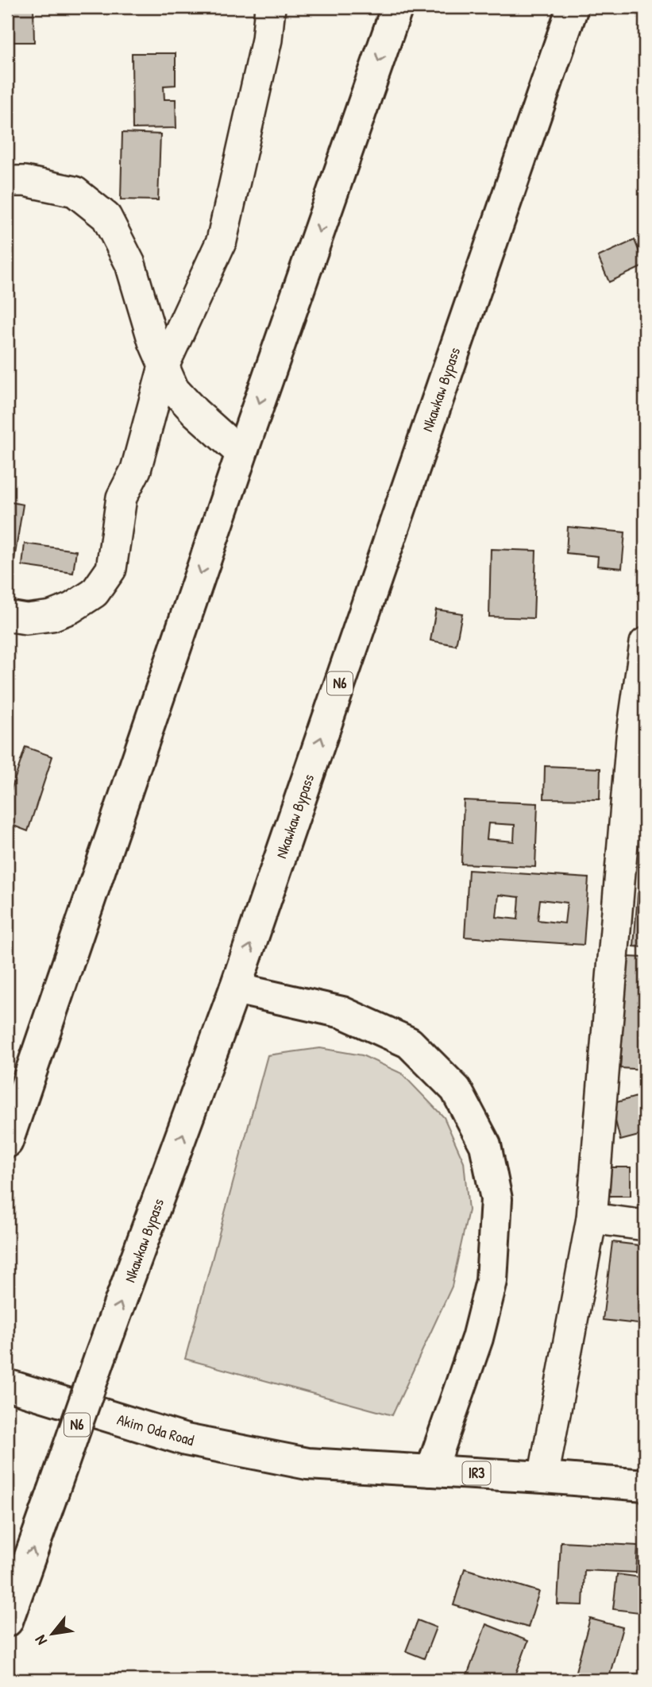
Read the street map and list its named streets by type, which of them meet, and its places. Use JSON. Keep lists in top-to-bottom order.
{
  "streets": {
    "main road": [
      "Nkawkaw Bypass",
      "N6",
      "Akim Oda Road",
      "IR3"
    ]
  },
  "crossings": [
    ["Akim Oda Road", "IR3"]
  ],
  "north": "bottom left"
}
